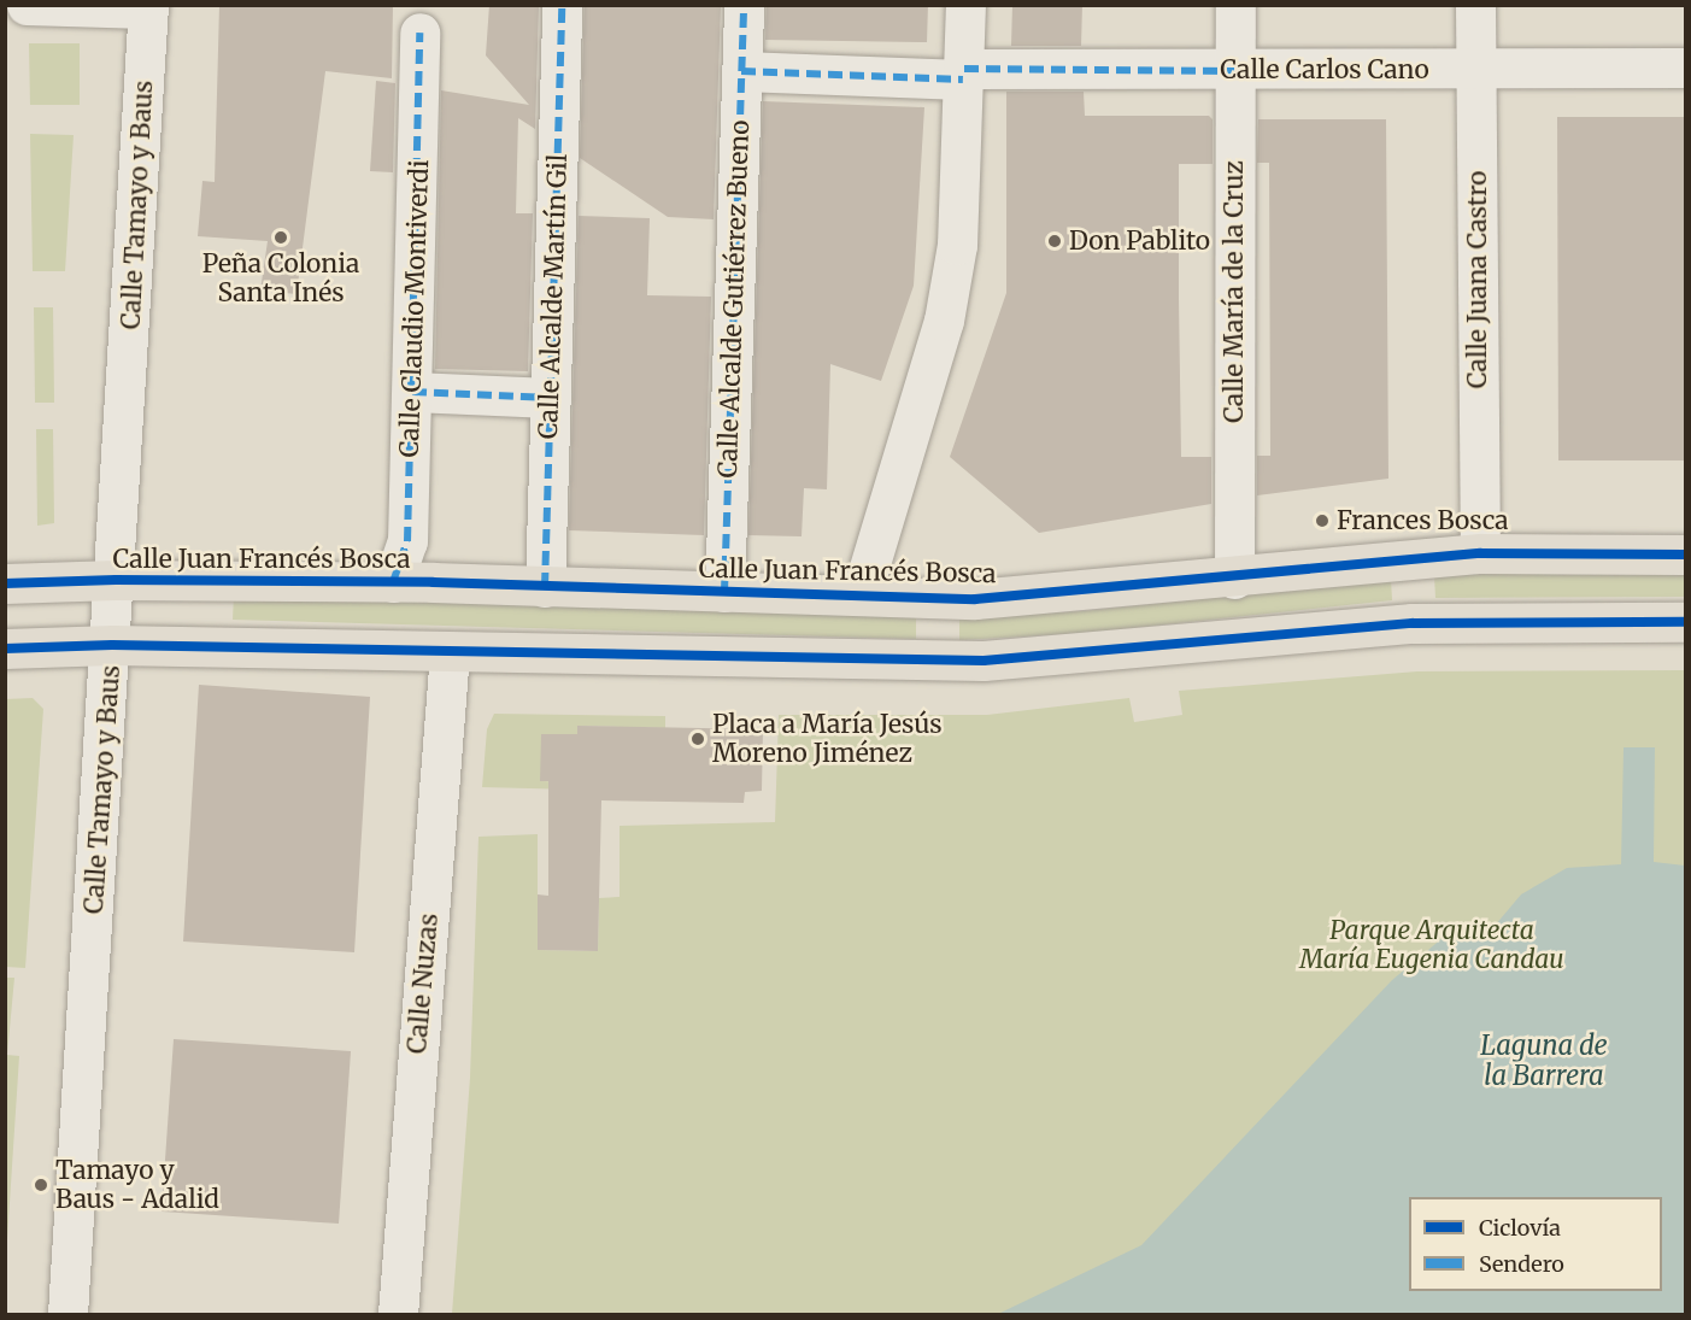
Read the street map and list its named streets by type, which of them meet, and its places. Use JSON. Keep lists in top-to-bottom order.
{
  "streets": {
    "main road": ["Calle Juan Francés Bosca"],
    "street": [
      "Calle Carlos Cano",
      "Calle Tamayo y Baus",
      "Calle Juana Castro",
      "Calle María de la Cruz",
      "Calle Alcalde Martín Gil",
      "Calle Alcalde Gutiérrez Bueno",
      "Calle Claudio Montiverdi",
      "Calle Nuzas"
    ]
  },
  "crossings": [
    ["Calle Carlos Cano", "Calle Juana Castro"],
    ["Calle Carlos Cano", "Calle María de la Cruz"],
    ["Calle Carlos Cano", "Calle Alcalde Gutiérrez Bueno"],
    ["Calle Tamayo y Baus", "Calle Juan Francés Bosca"],
    ["Calle Juana Castro", "Calle Juan Francés Bosca"],
    ["Calle María de la Cruz", "Calle Juan Francés Bosca"],
    ["Calle Alcalde Martín Gil", "Calle Juan Francés Bosca"],
    ["Calle Alcalde Gutiérrez Bueno", "Calle Juan Francés Bosca"],
    ["Calle Claudio Montiverdi", "Calle Juan Francés Bosca"]
  ],
  "water": ["Laguna de la Barrera"],
  "parks": ["Parque Arquitecta María Eugenia Candau"],
  "places": [
    "Peña Colonia Santa Inés",
    "Don Pablito",
    "Frances Bosca",
    "Placa a María Jesús Moreno Jiménez",
    "Tamayo y Baus - Adalid"
  ],
  "legend": ["Ciclovía", "Sendero"]
}
